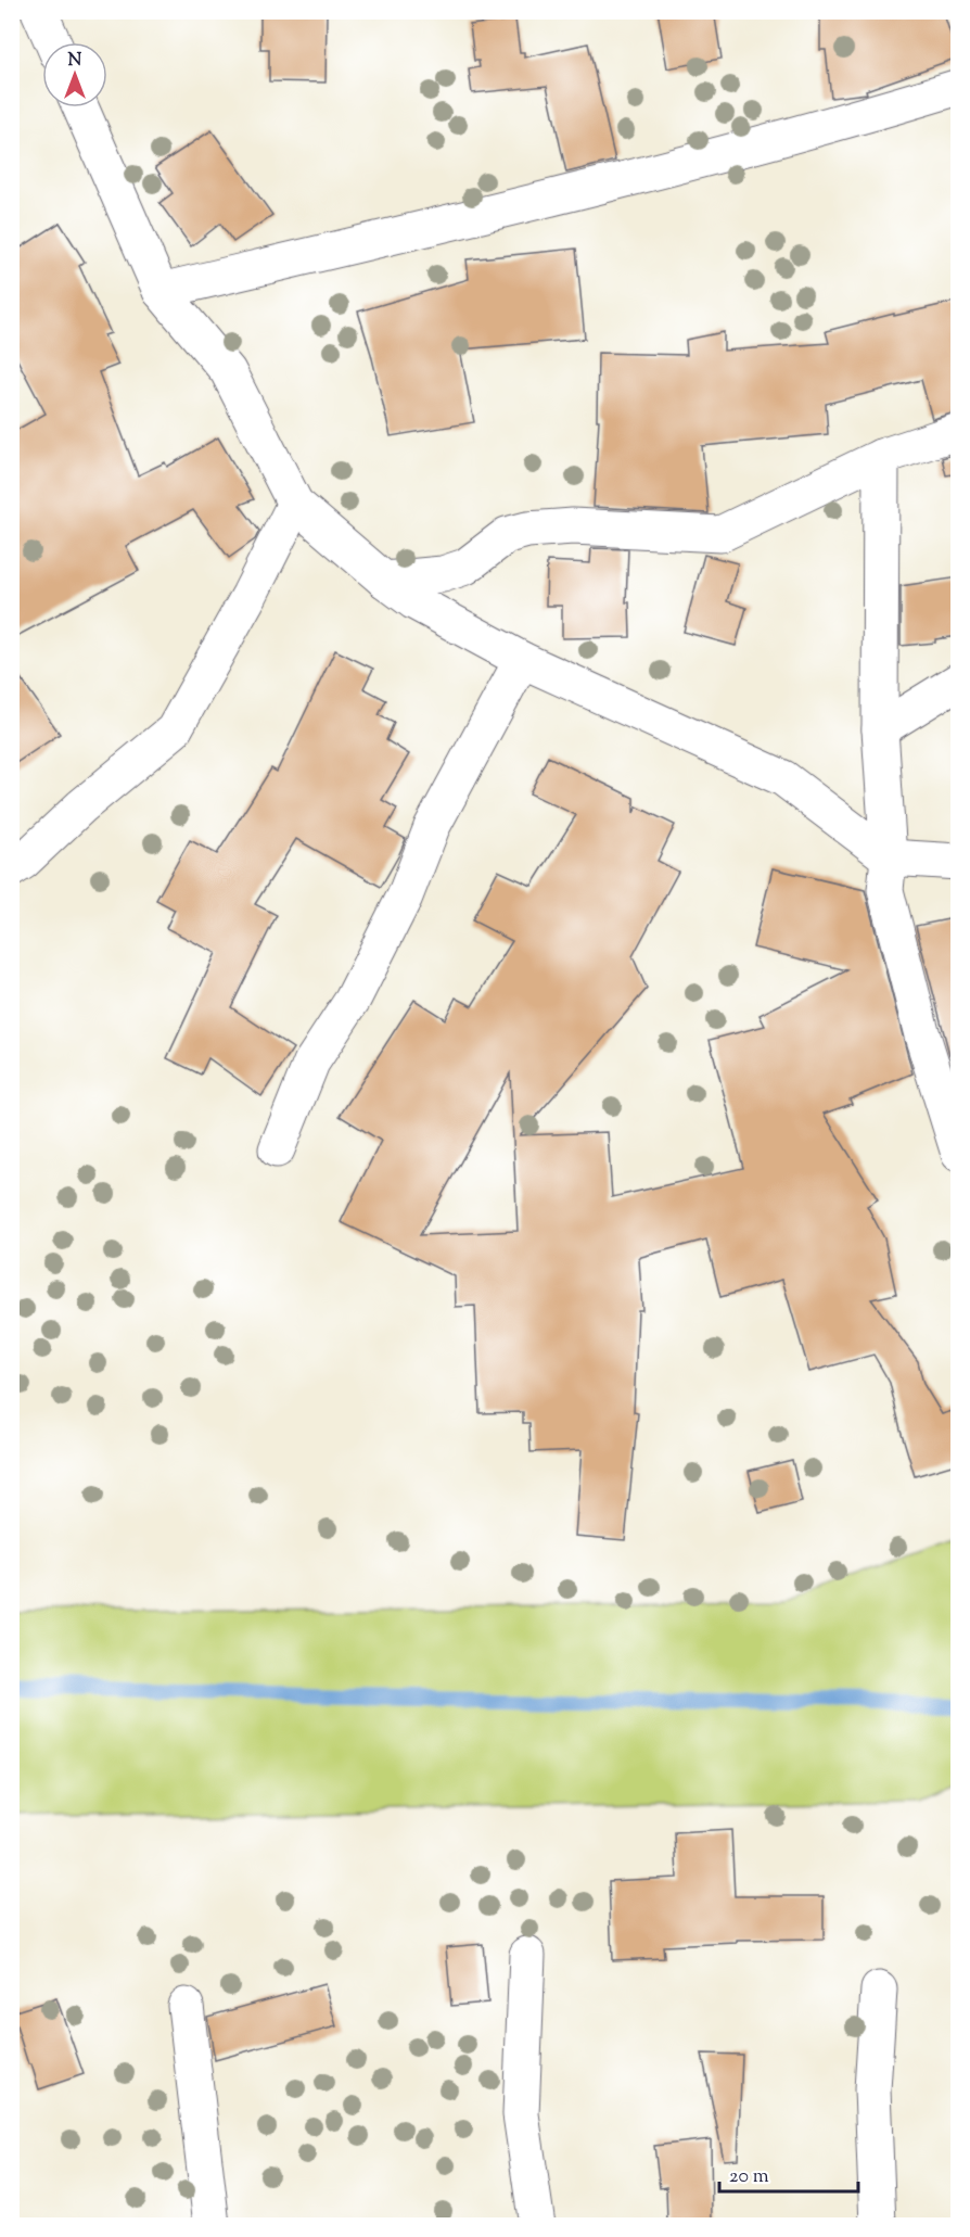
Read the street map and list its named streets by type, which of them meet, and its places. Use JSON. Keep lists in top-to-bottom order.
{
  "scale_bar": "20 m",
  "north": "top"
}
